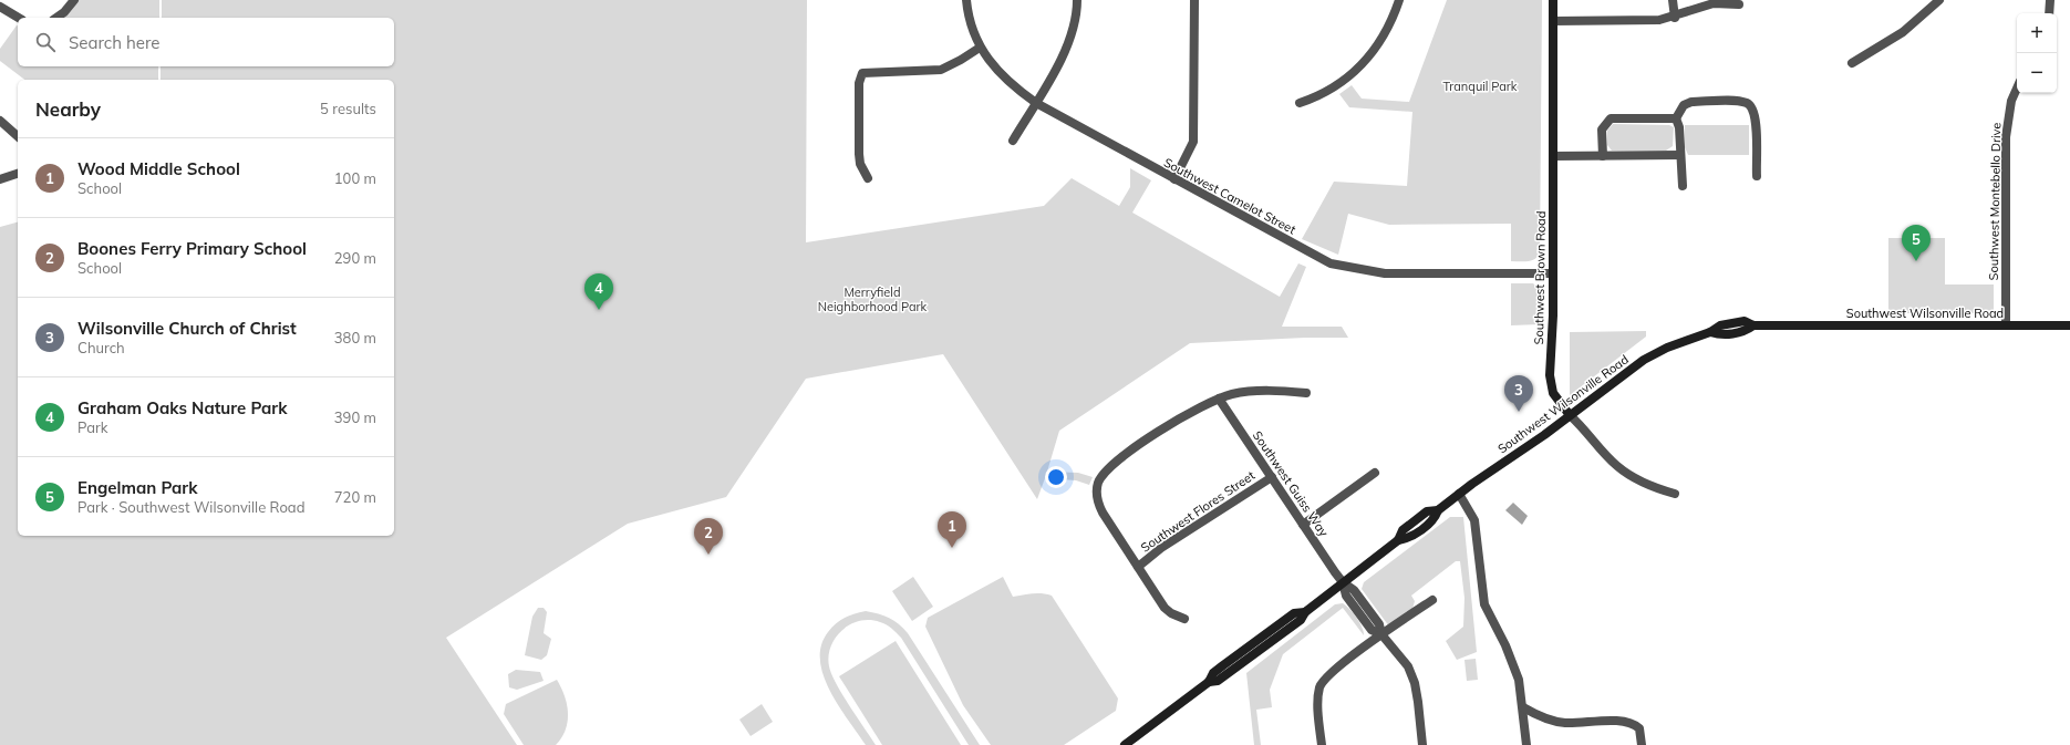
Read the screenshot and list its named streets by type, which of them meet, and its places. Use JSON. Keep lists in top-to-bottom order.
{
  "streets": {
    "main road": ["Southwest Brown Road", "Southwest Wilsonville Road"],
    "street": [
      "Southwest Camelot Street",
      "Southwest Montebello Drive",
      "Southwest Guiss Way",
      "Southwest Flores Street"
    ]
  },
  "crossings": [
    ["Southwest Camelot Street", "Southwest Brown Road"],
    ["Southwest Montebello Drive", "Southwest Wilsonville Road"],
    ["Southwest Brown Road", "Southwest Wilsonville Road"],
    ["Southwest Wilsonville Road", "Southwest Guiss Way"],
    ["Southwest Guiss Way", "Southwest Flores Street"]
  ],
  "parks": ["Tranquil Park", "Merryfield Neighborhood Park"],
  "page": {
    "map_buttons": ["+", "−"],
    "search": "Search here",
    "heading": ["Nearby", "5 results"],
    "list": [
      {
        "mark": "1",
        "name": "Wood Middle School",
        "note": "School",
        "value": "100 m"
      },
      {
        "mark": "2",
        "name": "Boones Ferry Primary School",
        "note": "School",
        "value": "290 m"
      },
      {
        "mark": "3",
        "name": "Wilsonville Church of Christ",
        "note": "Church",
        "value": "380 m"
      },
      {
        "mark": "4",
        "name": "Graham Oaks Nature Park",
        "note": "Park",
        "value": "390 m"
      },
      {
        "mark": "5",
        "name": "Engelman Park",
        "note": "Park · Southwest Wilsonville Road",
        "value": "720 m"
      }
    ],
    "pins": [
      "5",
      "4",
      "3",
      "1",
      "2"
    ]
  }
}
